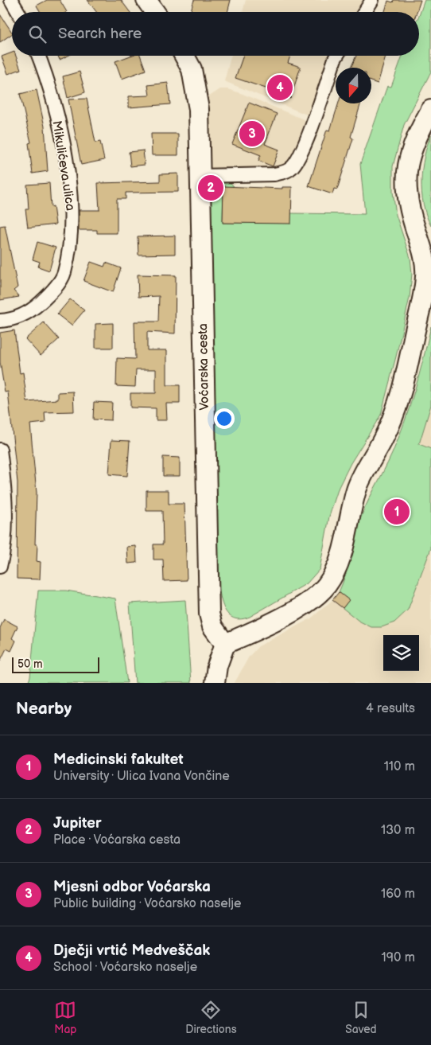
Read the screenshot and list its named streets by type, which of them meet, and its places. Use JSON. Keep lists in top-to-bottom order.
{
  "streets": {
    "main road": ["Voćarska cesta"],
    "street": ["Mikulićeva ulica"]
  },
  "scale_bar": "50 m",
  "north": "bottom",
  "page": {
    "search": "Search here",
    "pins": [
      "4",
      "3",
      "2",
      "1"
    ],
    "scale": "50 m",
    "heading": ["Nearby", "4 results"],
    "list": [
      {
        "mark": "1",
        "name": "Medicinski fakultet",
        "note": "University · Ulica Ivana Vončine",
        "value": "110 m"
      },
      {
        "mark": "2",
        "name": "Jupiter",
        "note": "Place · Voćarska cesta",
        "value": "130 m"
      },
      {
        "mark": "3",
        "name": "Mjesni odbor Voćarska",
        "note": "Public building · Voćarsko naselje",
        "value": "160 m"
      },
      {
        "mark": "4",
        "name": "Dječji vrtić Medveščak",
        "note": "School · Voćarsko naselje",
        "value": "190 m"
      }
    ],
    "nav": ["Map", "Directions", "Saved"]
  }
}
